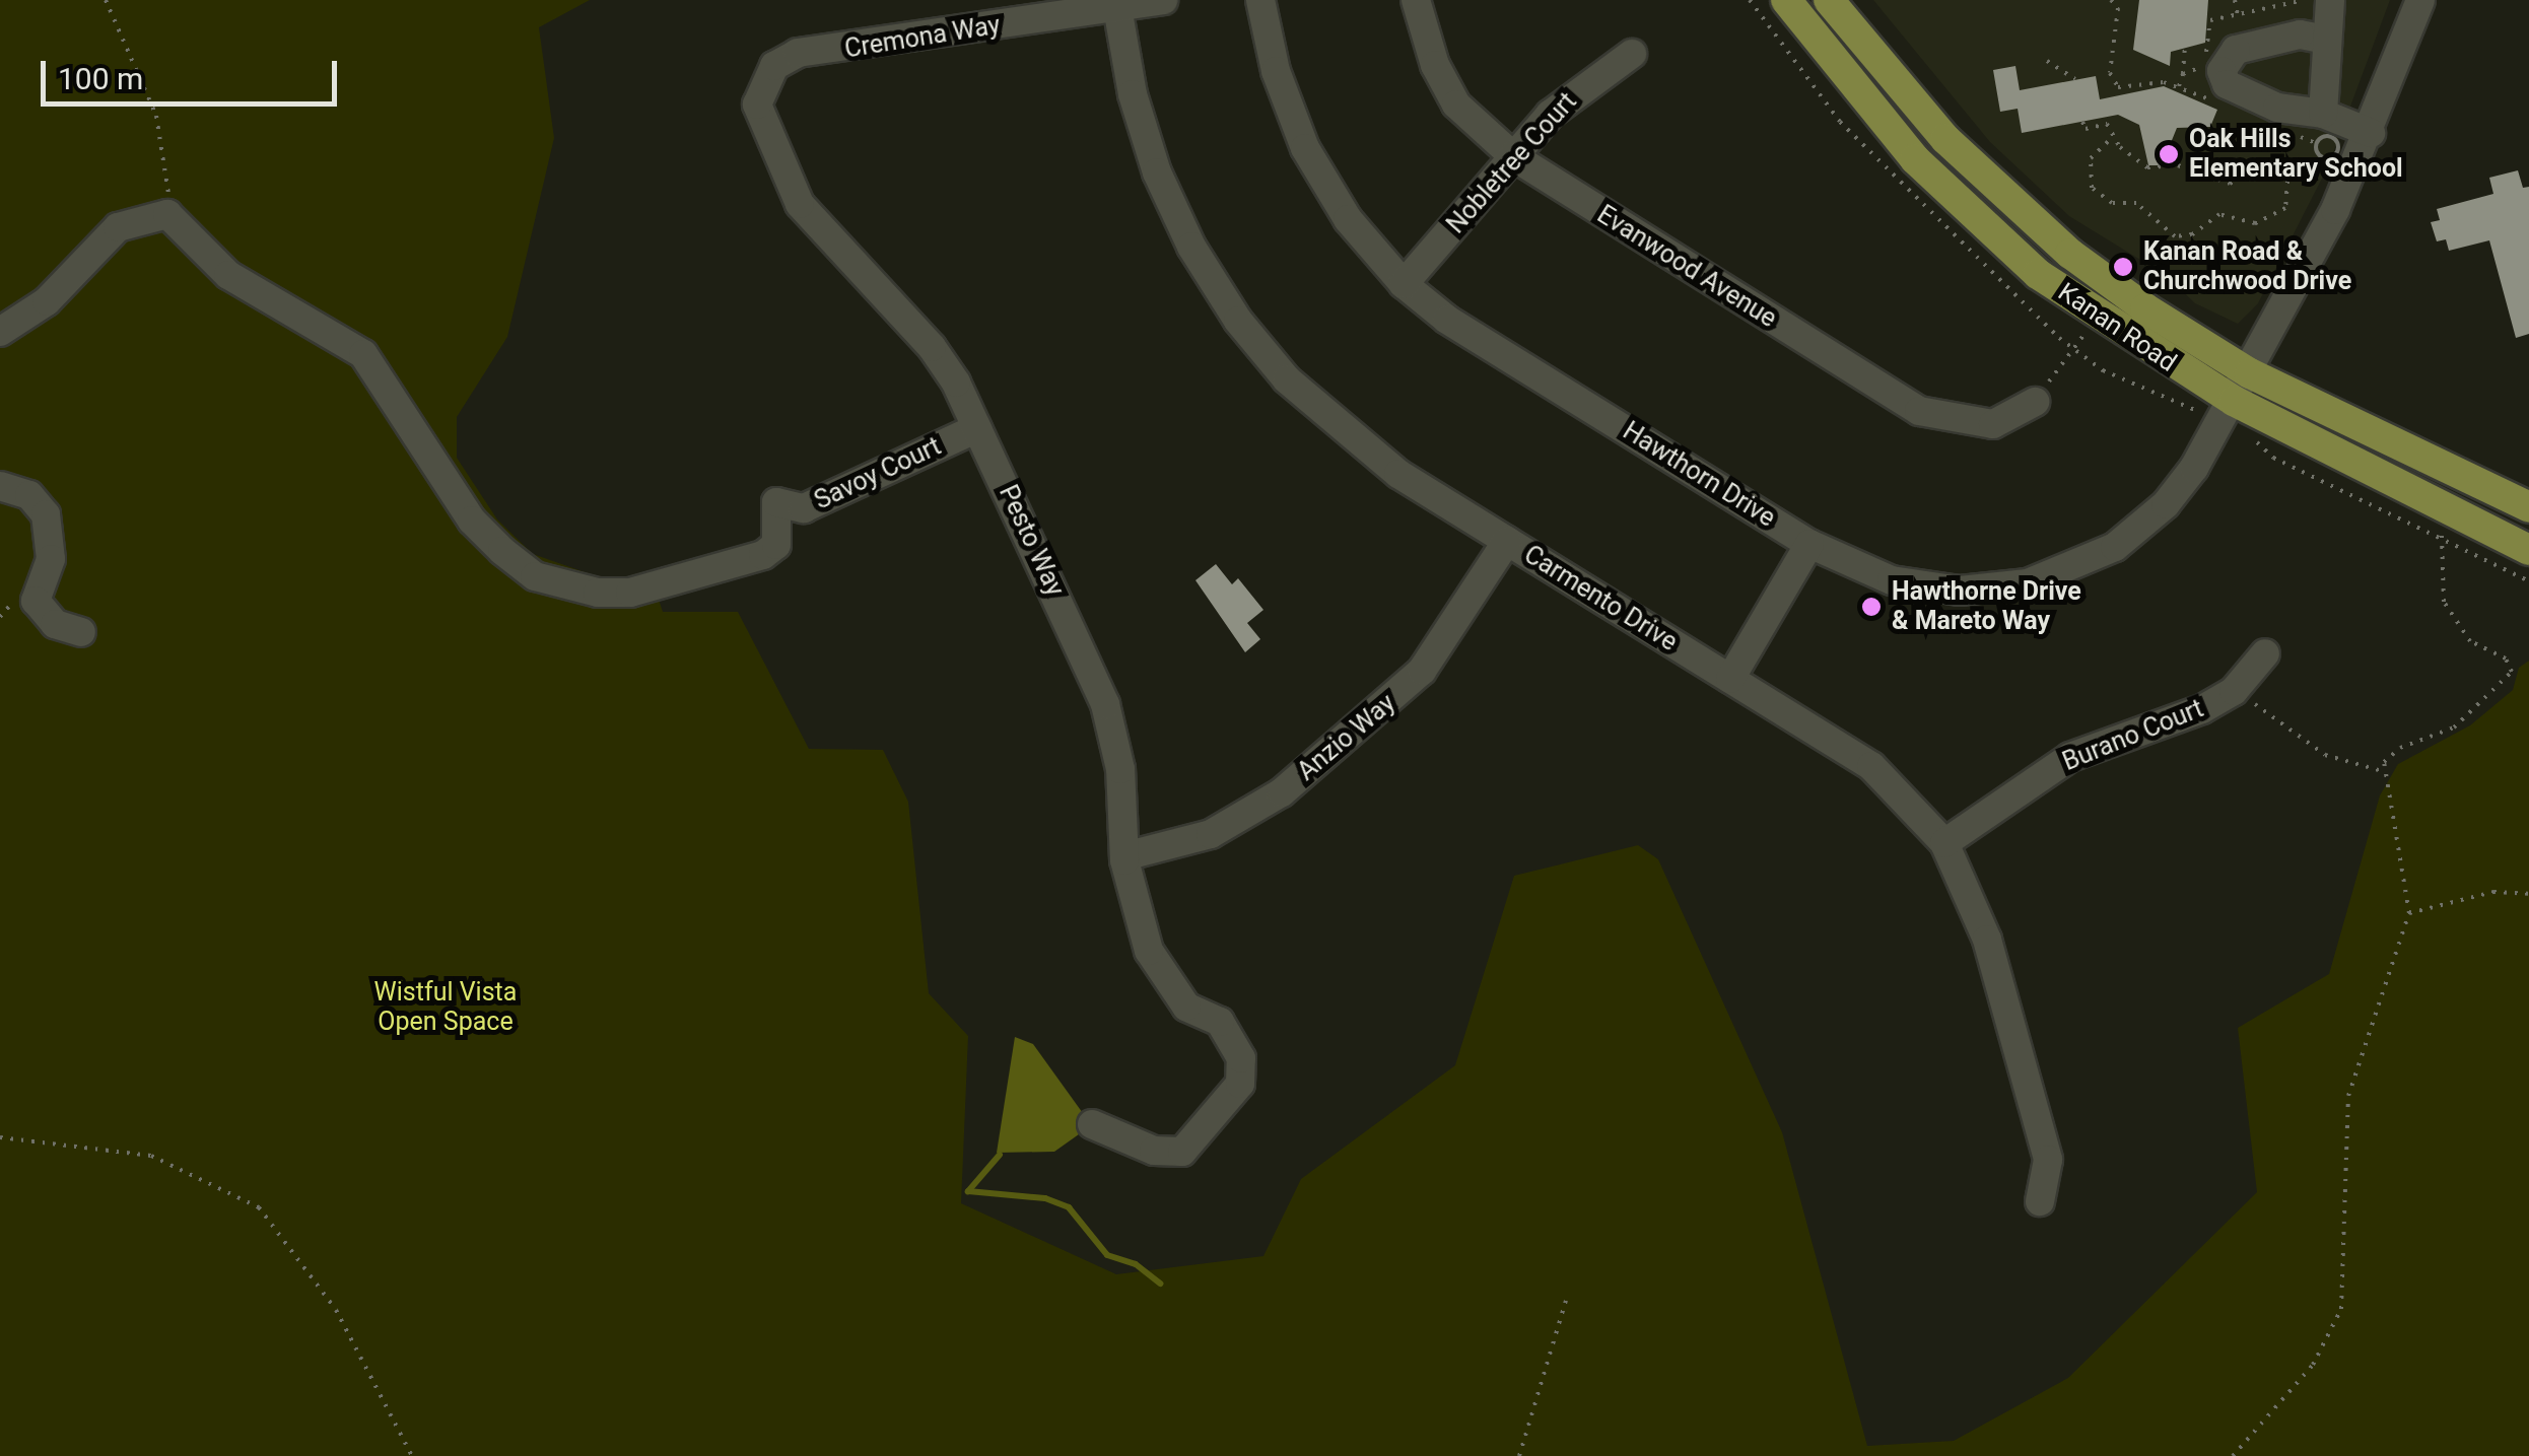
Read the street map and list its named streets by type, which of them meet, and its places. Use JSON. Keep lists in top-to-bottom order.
{
  "streets": {
    "main road": ["Kanan Road"],
    "street": [
      "Cremona Way",
      "Nobletree Court",
      "Evanwood Avenue",
      "Savoy Court",
      "Hawthorn Drive",
      "Pesto Way",
      "Carmento Drive",
      "Burano Court",
      "Anzio Way"
    ]
  },
  "crossings": [
    ["Cremona Way", "Pesto Way"],
    ["Cremona Way", "Carmento Drive"],
    ["Nobletree Court", "Evanwood Avenue"],
    ["Nobletree Court", "Hawthorn Drive"],
    ["Kanan Road", "Hawthorn Drive"],
    ["Savoy Court", "Pesto Way"],
    ["Pesto Way", "Anzio Way"],
    ["Carmento Drive", "Burano Court"],
    ["Carmento Drive", "Anzio Way"]
  ],
  "parks": ["Wistful Vista Open Space"],
  "places": ["Oak Hills Elementary School", "Kanan Road & Churchwood Drive", "Hawthorne Drive & Mareto Way"],
  "scale_bar": "100 m"
}
